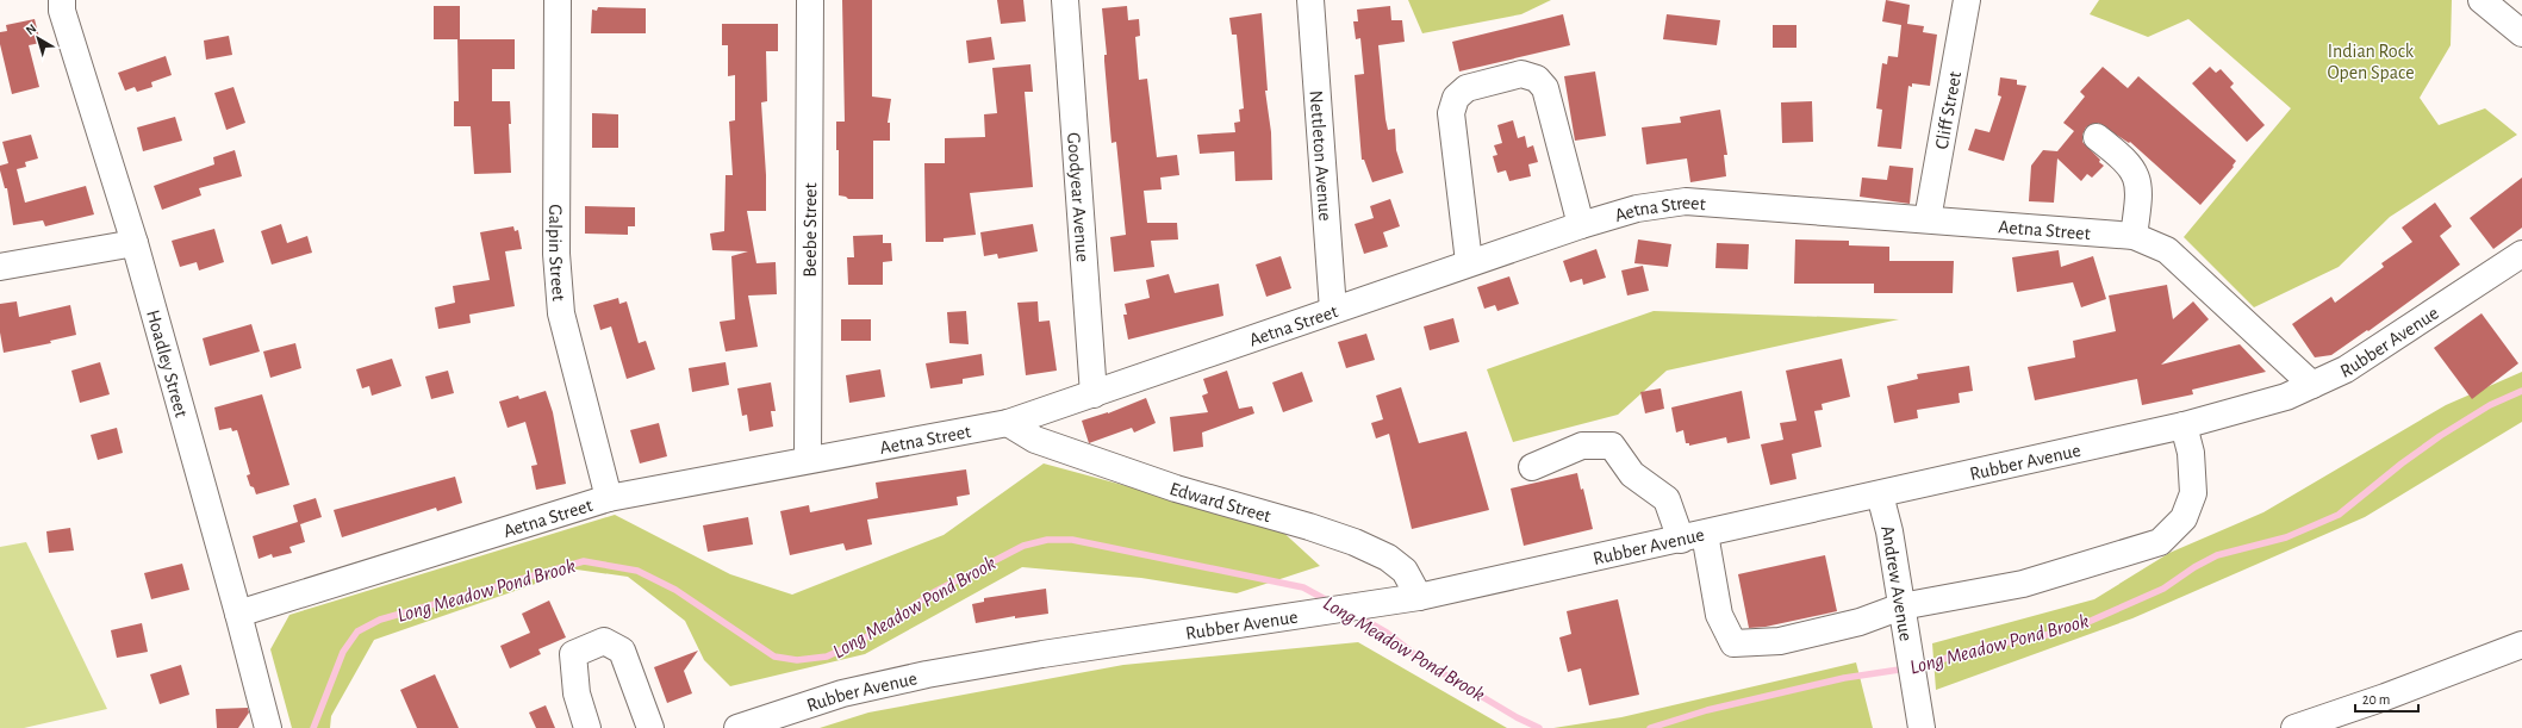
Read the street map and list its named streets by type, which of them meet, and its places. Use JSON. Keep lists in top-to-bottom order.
{
  "streets": {
    "street": [
      "Cliff Street",
      "Nettleton Avenue",
      "Goodyear Avenue",
      "Aetna Street",
      "Beebe Street",
      "Galpin Street",
      "Rubber Avenue",
      "Hoadley Street",
      "Edward Street",
      "Andrew Avenue"
    ]
  },
  "crossings": [
    ["Cliff Street", "Aetna Street"],
    ["Nettleton Avenue", "Aetna Street"],
    ["Goodyear Avenue", "Aetna Street"],
    ["Aetna Street", "Beebe Street"],
    ["Aetna Street", "Galpin Street"],
    ["Aetna Street", "Rubber Avenue"],
    ["Aetna Street", "Hoadley Street"],
    ["Aetna Street", "Edward Street"],
    ["Rubber Avenue", "Edward Street"],
    ["Rubber Avenue", "Andrew Avenue"]
  ],
  "water": ["Long Meadow Pond Brook"],
  "parks": ["Indian Rock Open Space"],
  "scale_bar": "20 m",
  "north": "top left"
}
